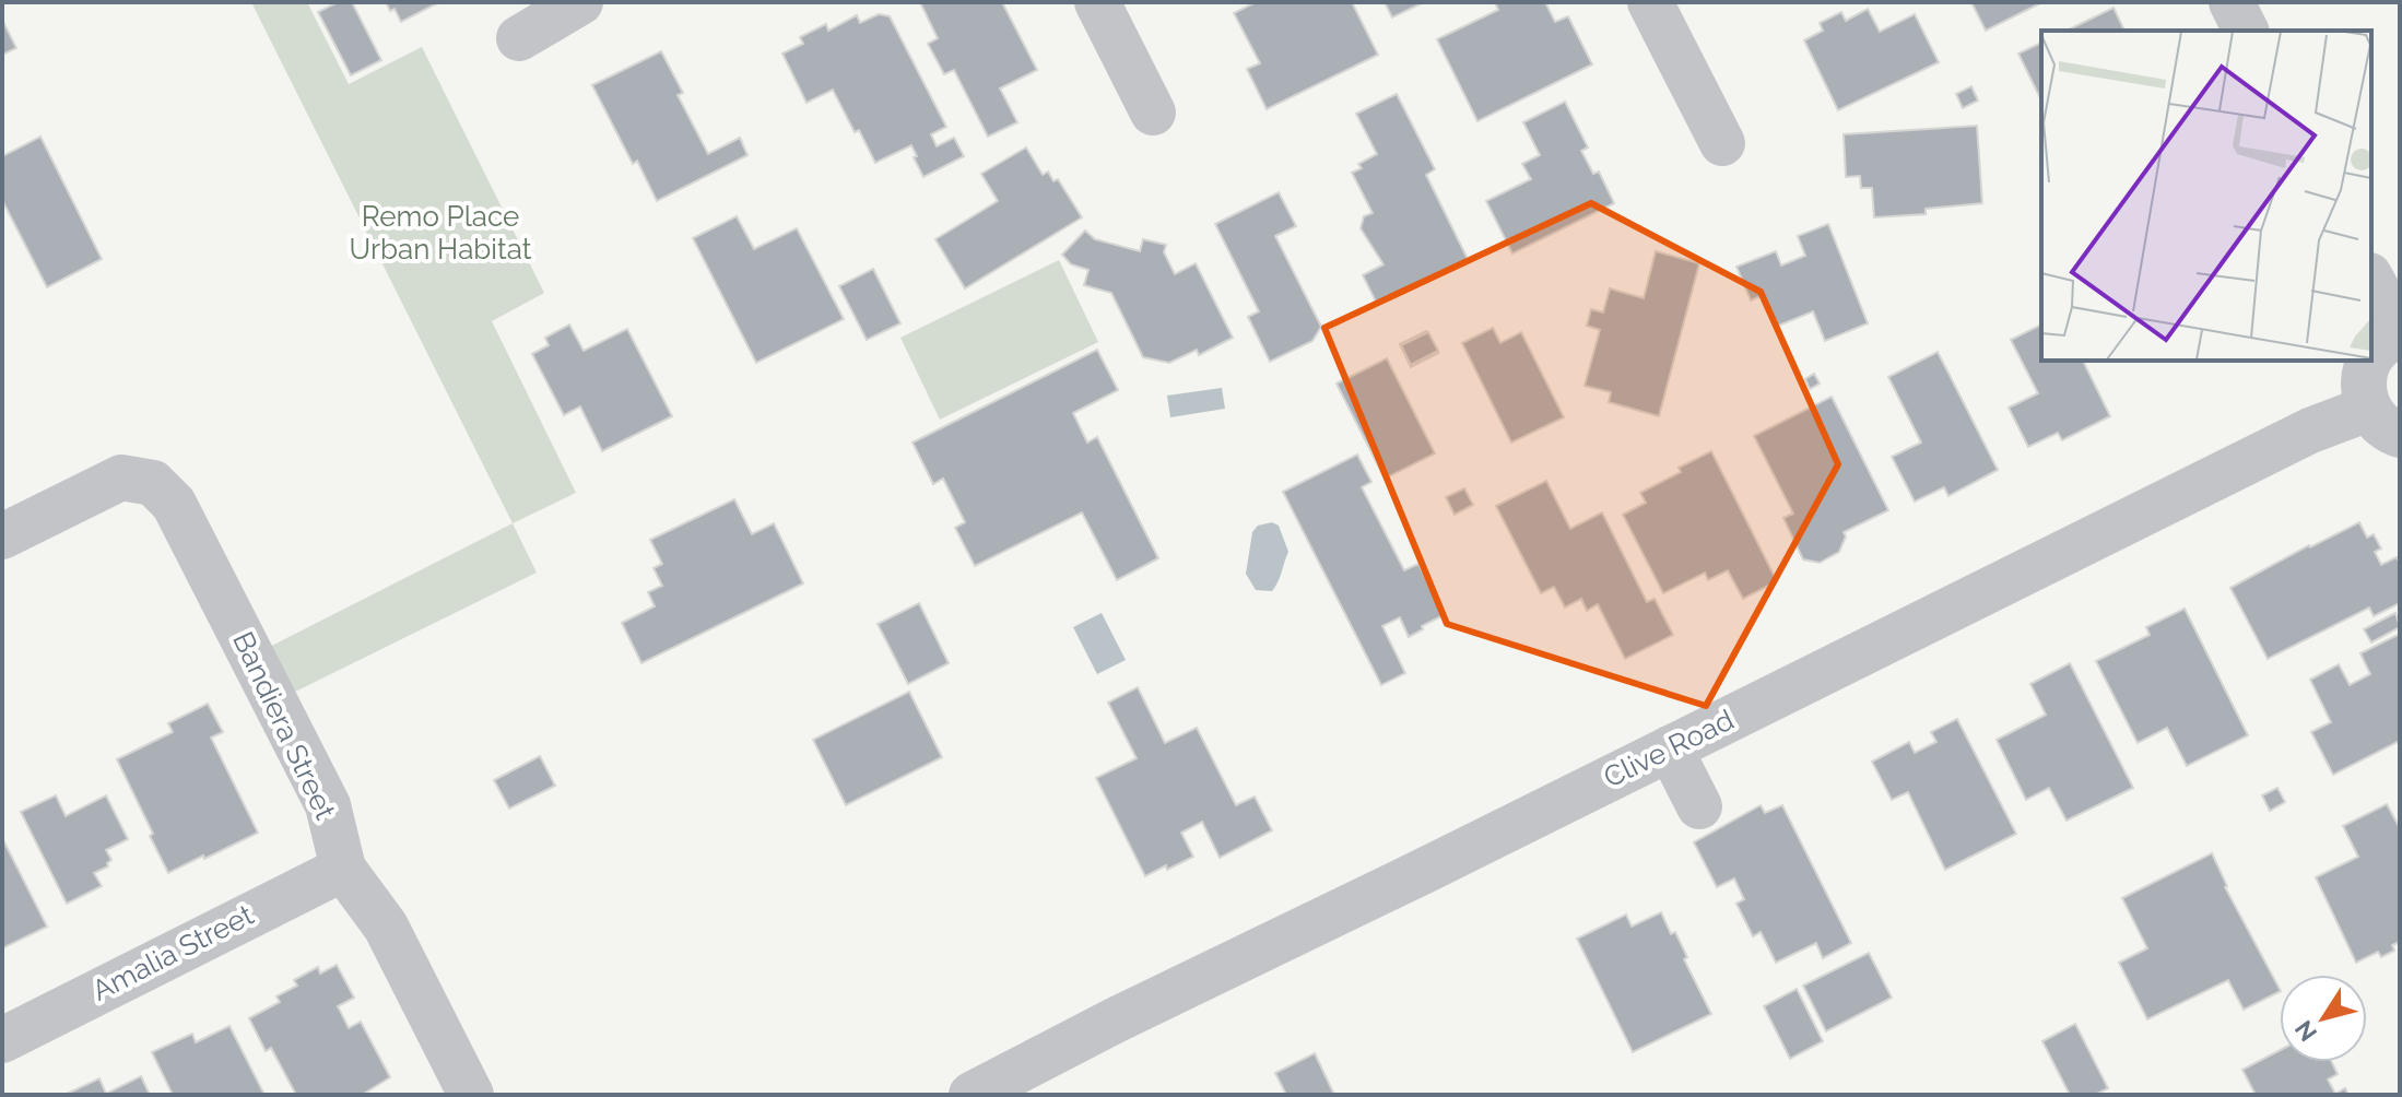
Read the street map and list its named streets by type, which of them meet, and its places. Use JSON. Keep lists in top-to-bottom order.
{
  "streets": {
    "street": ["Bandiera Street", "Clive Road", "Amalia Street"]
  },
  "crossings": [
    ["Bandiera Street", "Amalia Street"]
  ],
  "parks": ["Remo Place Urban Habitat"],
  "north": "bottom left"
}
